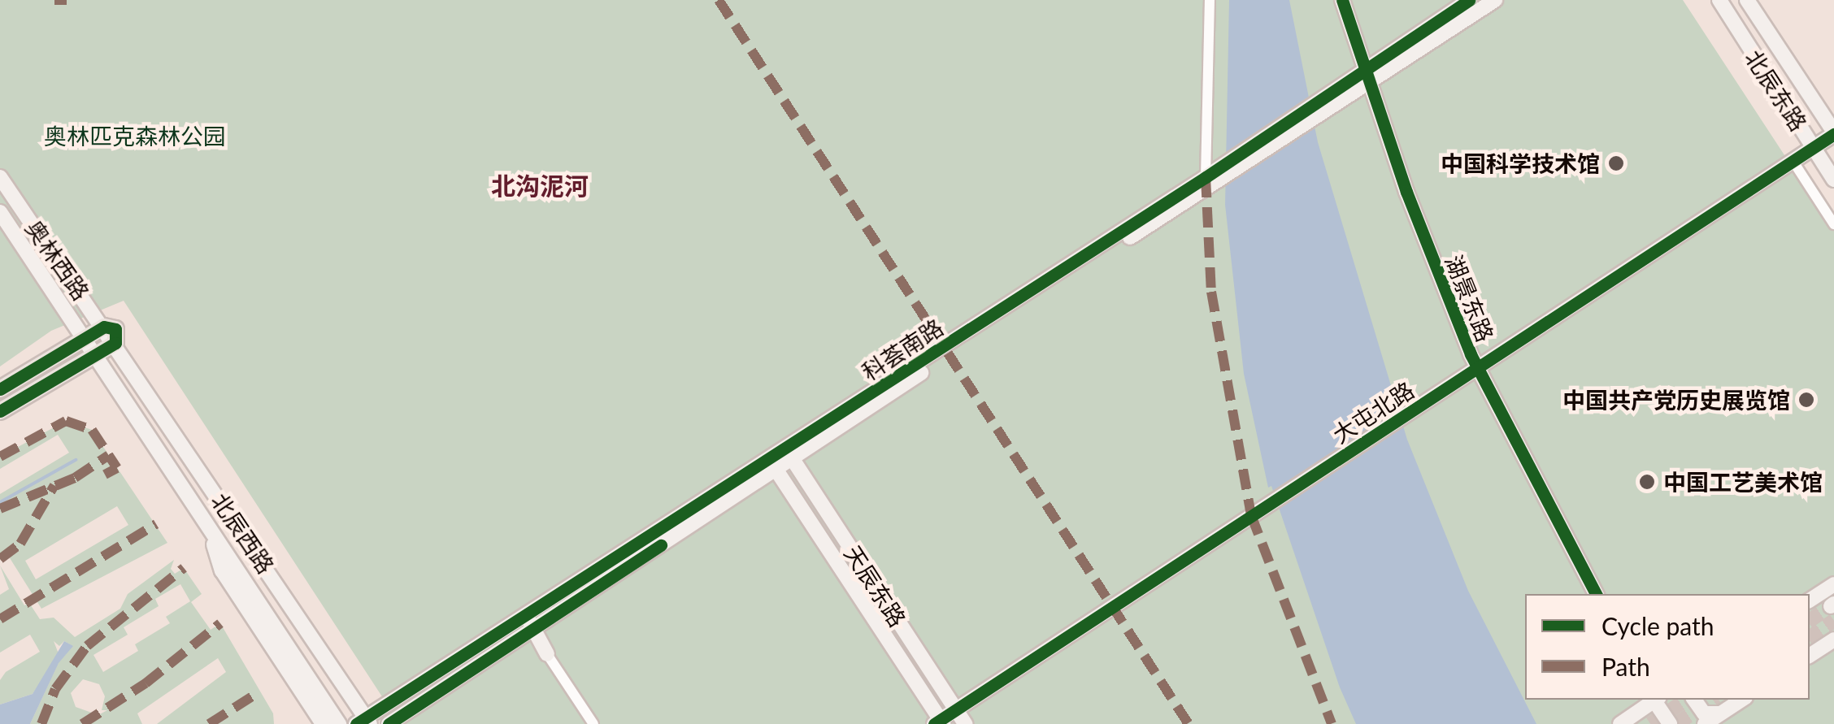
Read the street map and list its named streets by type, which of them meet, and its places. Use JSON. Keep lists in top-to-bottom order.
{
  "streets": {
    "street": [
      "北辰东路",
      "奥林西路",
      "湖景东路",
      "科荟南路",
      "大屯北路",
      "北辰西路",
      "天辰东路"
    ]
  },
  "crossings": [
    ["北辰东路", "大屯北路"],
    ["奥林西路", "北辰西路"],
    ["湖景东路", "科荟南路"],
    ["湖景东路", "大屯北路"],
    ["科荟南路", "北辰西路"],
    ["科荟南路", "天辰东路"],
    ["大屯北路", "天辰东路"]
  ],
  "districts": ["北沟泥河"],
  "parks": ["奥林匹克森林公园"],
  "places": ["中国科学技术馆", "中国共产党历史展览馆", "中国工艺美术馆"],
  "legend": ["Cycle path", "Path"]
}
